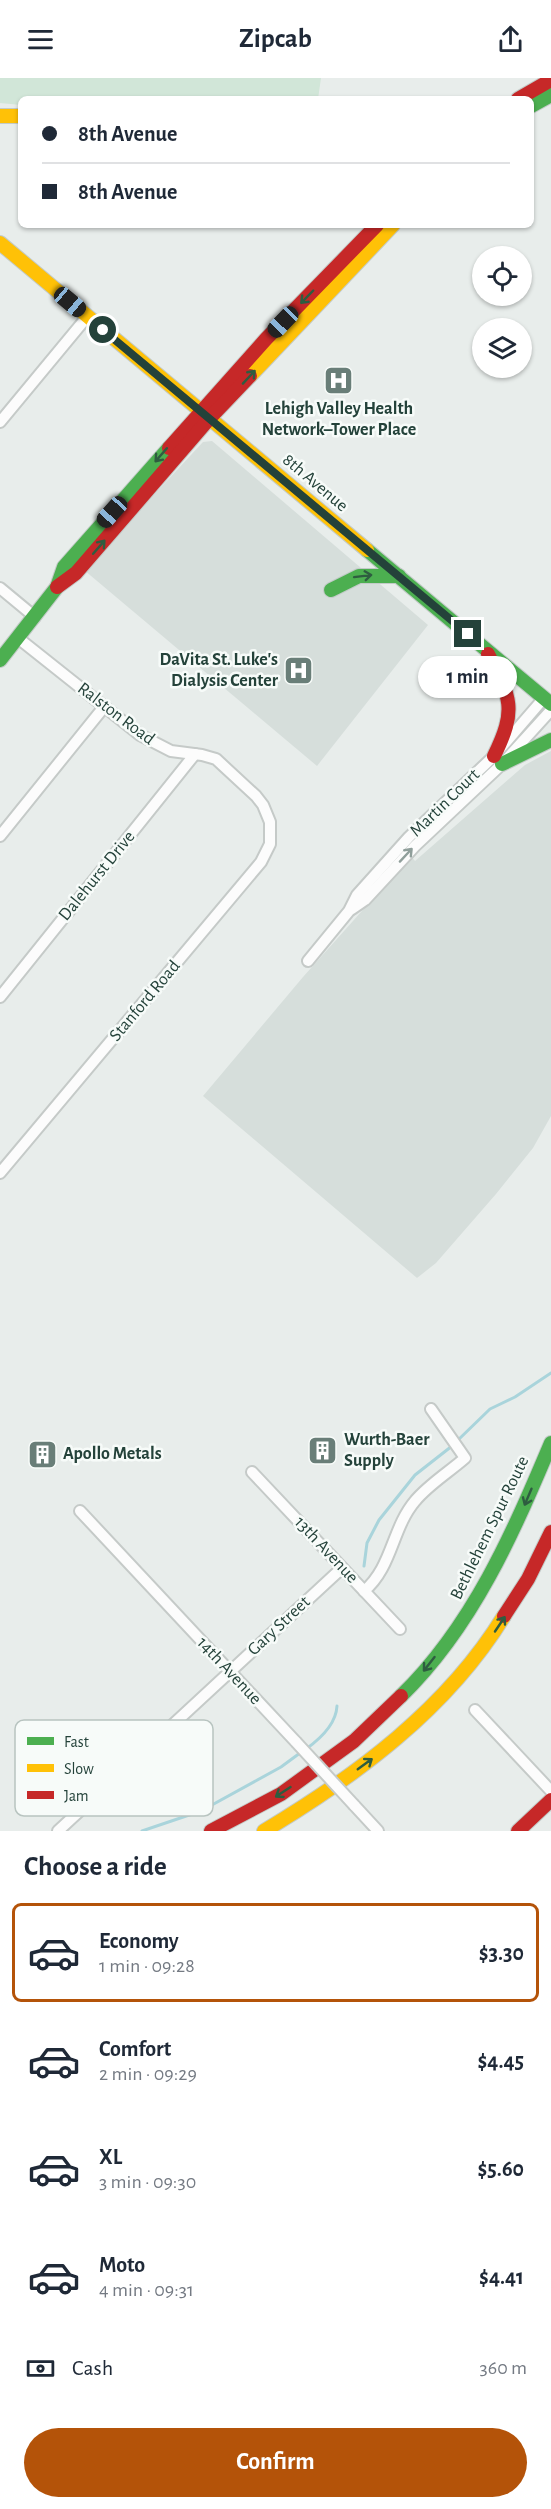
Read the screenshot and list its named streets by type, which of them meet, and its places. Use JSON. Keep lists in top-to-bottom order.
{
  "streets": {
    "main road": ["8th Avenue", "Bethlehem Spur Route"],
    "street": [
      "Ralston Road",
      "Martin Court",
      "Dalehurst Drive",
      "Stanford Road",
      "13th Avenue",
      "Gary Street",
      "14th Avenue"
    ]
  },
  "crossings": [
    ["8th Avenue", "Martin Court"],
    ["Ralston Road", "Dalehurst Drive"],
    ["Ralston Road", "Stanford Road"],
    ["13th Avenue", "Gary Street"],
    ["Gary Street", "14th Avenue"]
  ],
  "places": {
    "hospital": ["Lehigh Valley Health Network–Tower Place", "DaVita St. Luke's Dialysis Center"],
    "building": ["Wurth-Baer Supply", "Apollo Metals"]
  },
  "legend": ["Fast", "Slow", "Jam"],
  "page": {
    "header": "Zipcab",
    "banner": ["8th Avenue", "8th Avenue"],
    "bubble": "1 min",
    "heading": "Choose a ride",
    "list": [
      {
        "name": "Economy",
        "note": "1 min · 09:28",
        "value": "$3.30"
      },
      {
        "name": "Comfort",
        "note": "2 min · 09:29",
        "value": "$4.45"
      },
      {
        "name": "XL",
        "note": "3 min · 09:30",
        "value": "$5.60"
      },
      {
        "name": "Moto",
        "note": "4 min · 09:31",
        "value": "$4.41"
      }
    ],
    "pay": ["Cash", "360 m"],
    "buttons": "Confirm"
  }
}
